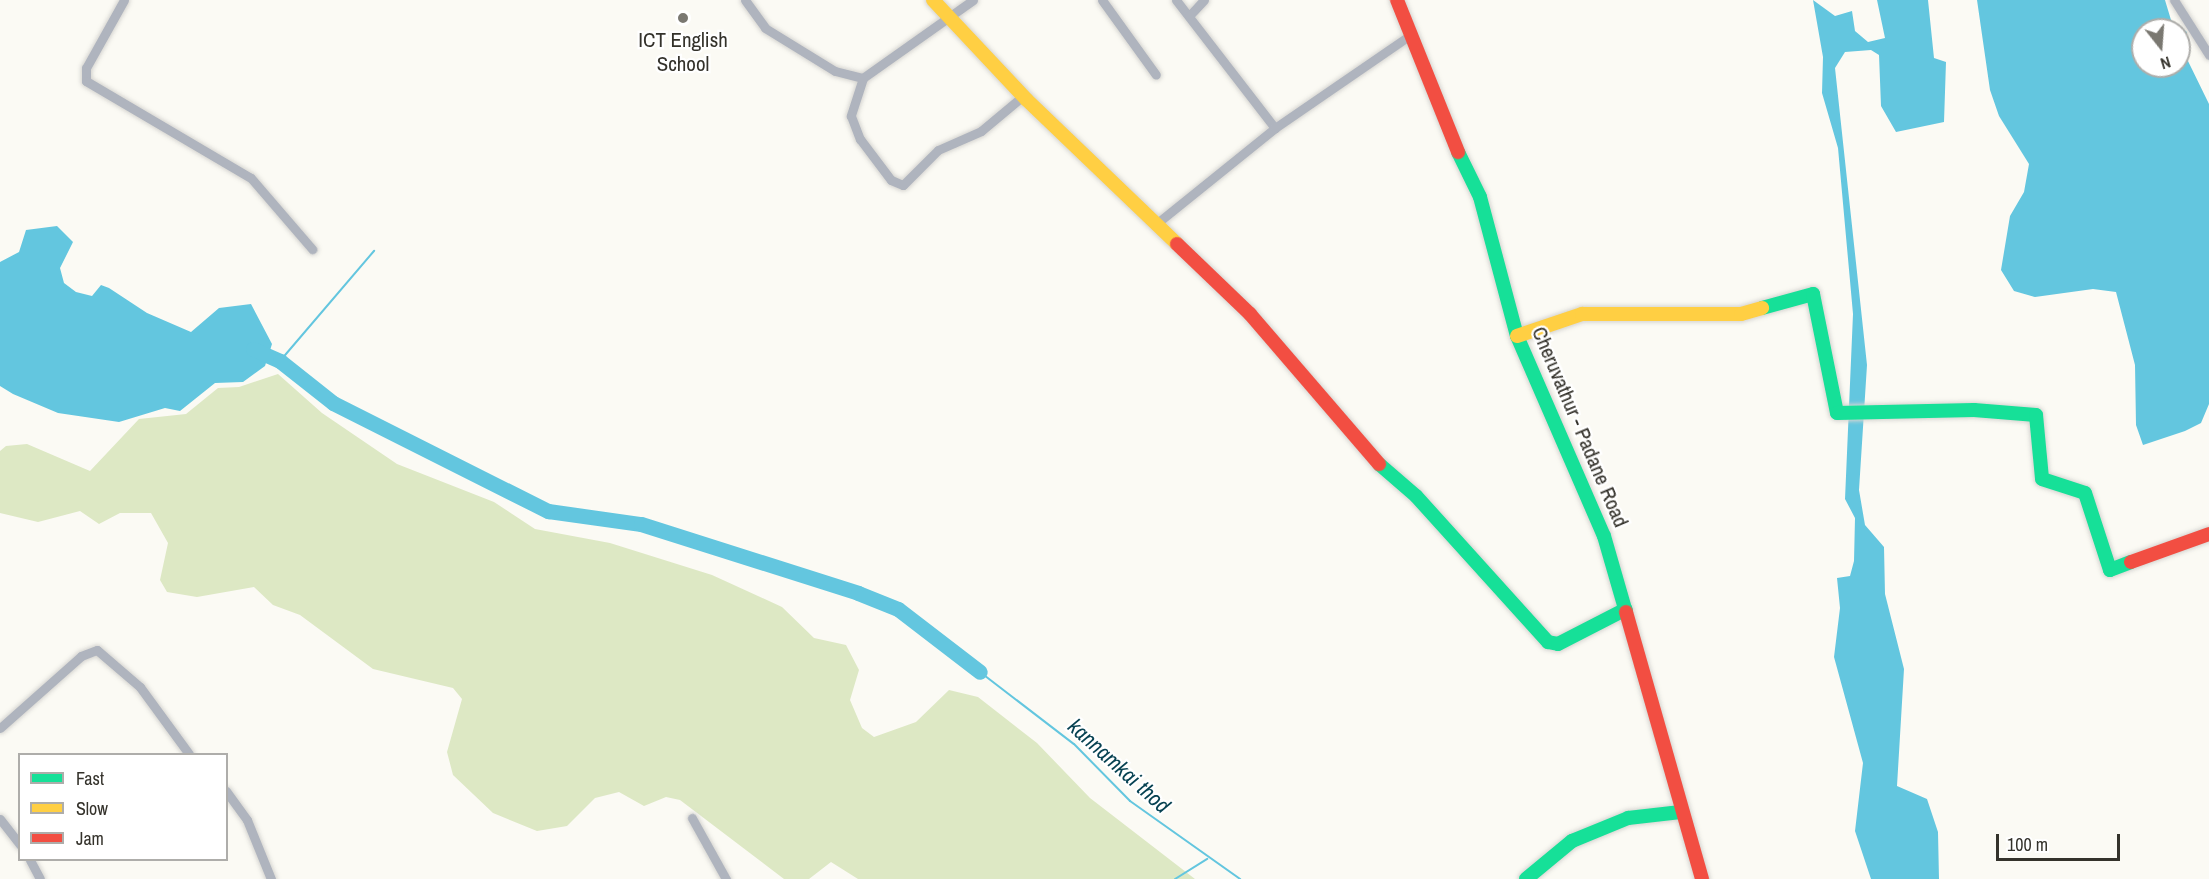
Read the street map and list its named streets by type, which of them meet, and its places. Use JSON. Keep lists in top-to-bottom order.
{
  "streets": {
    "street": ["Cheruvathur - Padane Road"]
  },
  "water": ["kannamkai thod"],
  "places": ["ICT English School"],
  "legend": ["Fast", "Slow", "Jam"],
  "scale_bar": "100 m",
  "north": "bottom"
}
